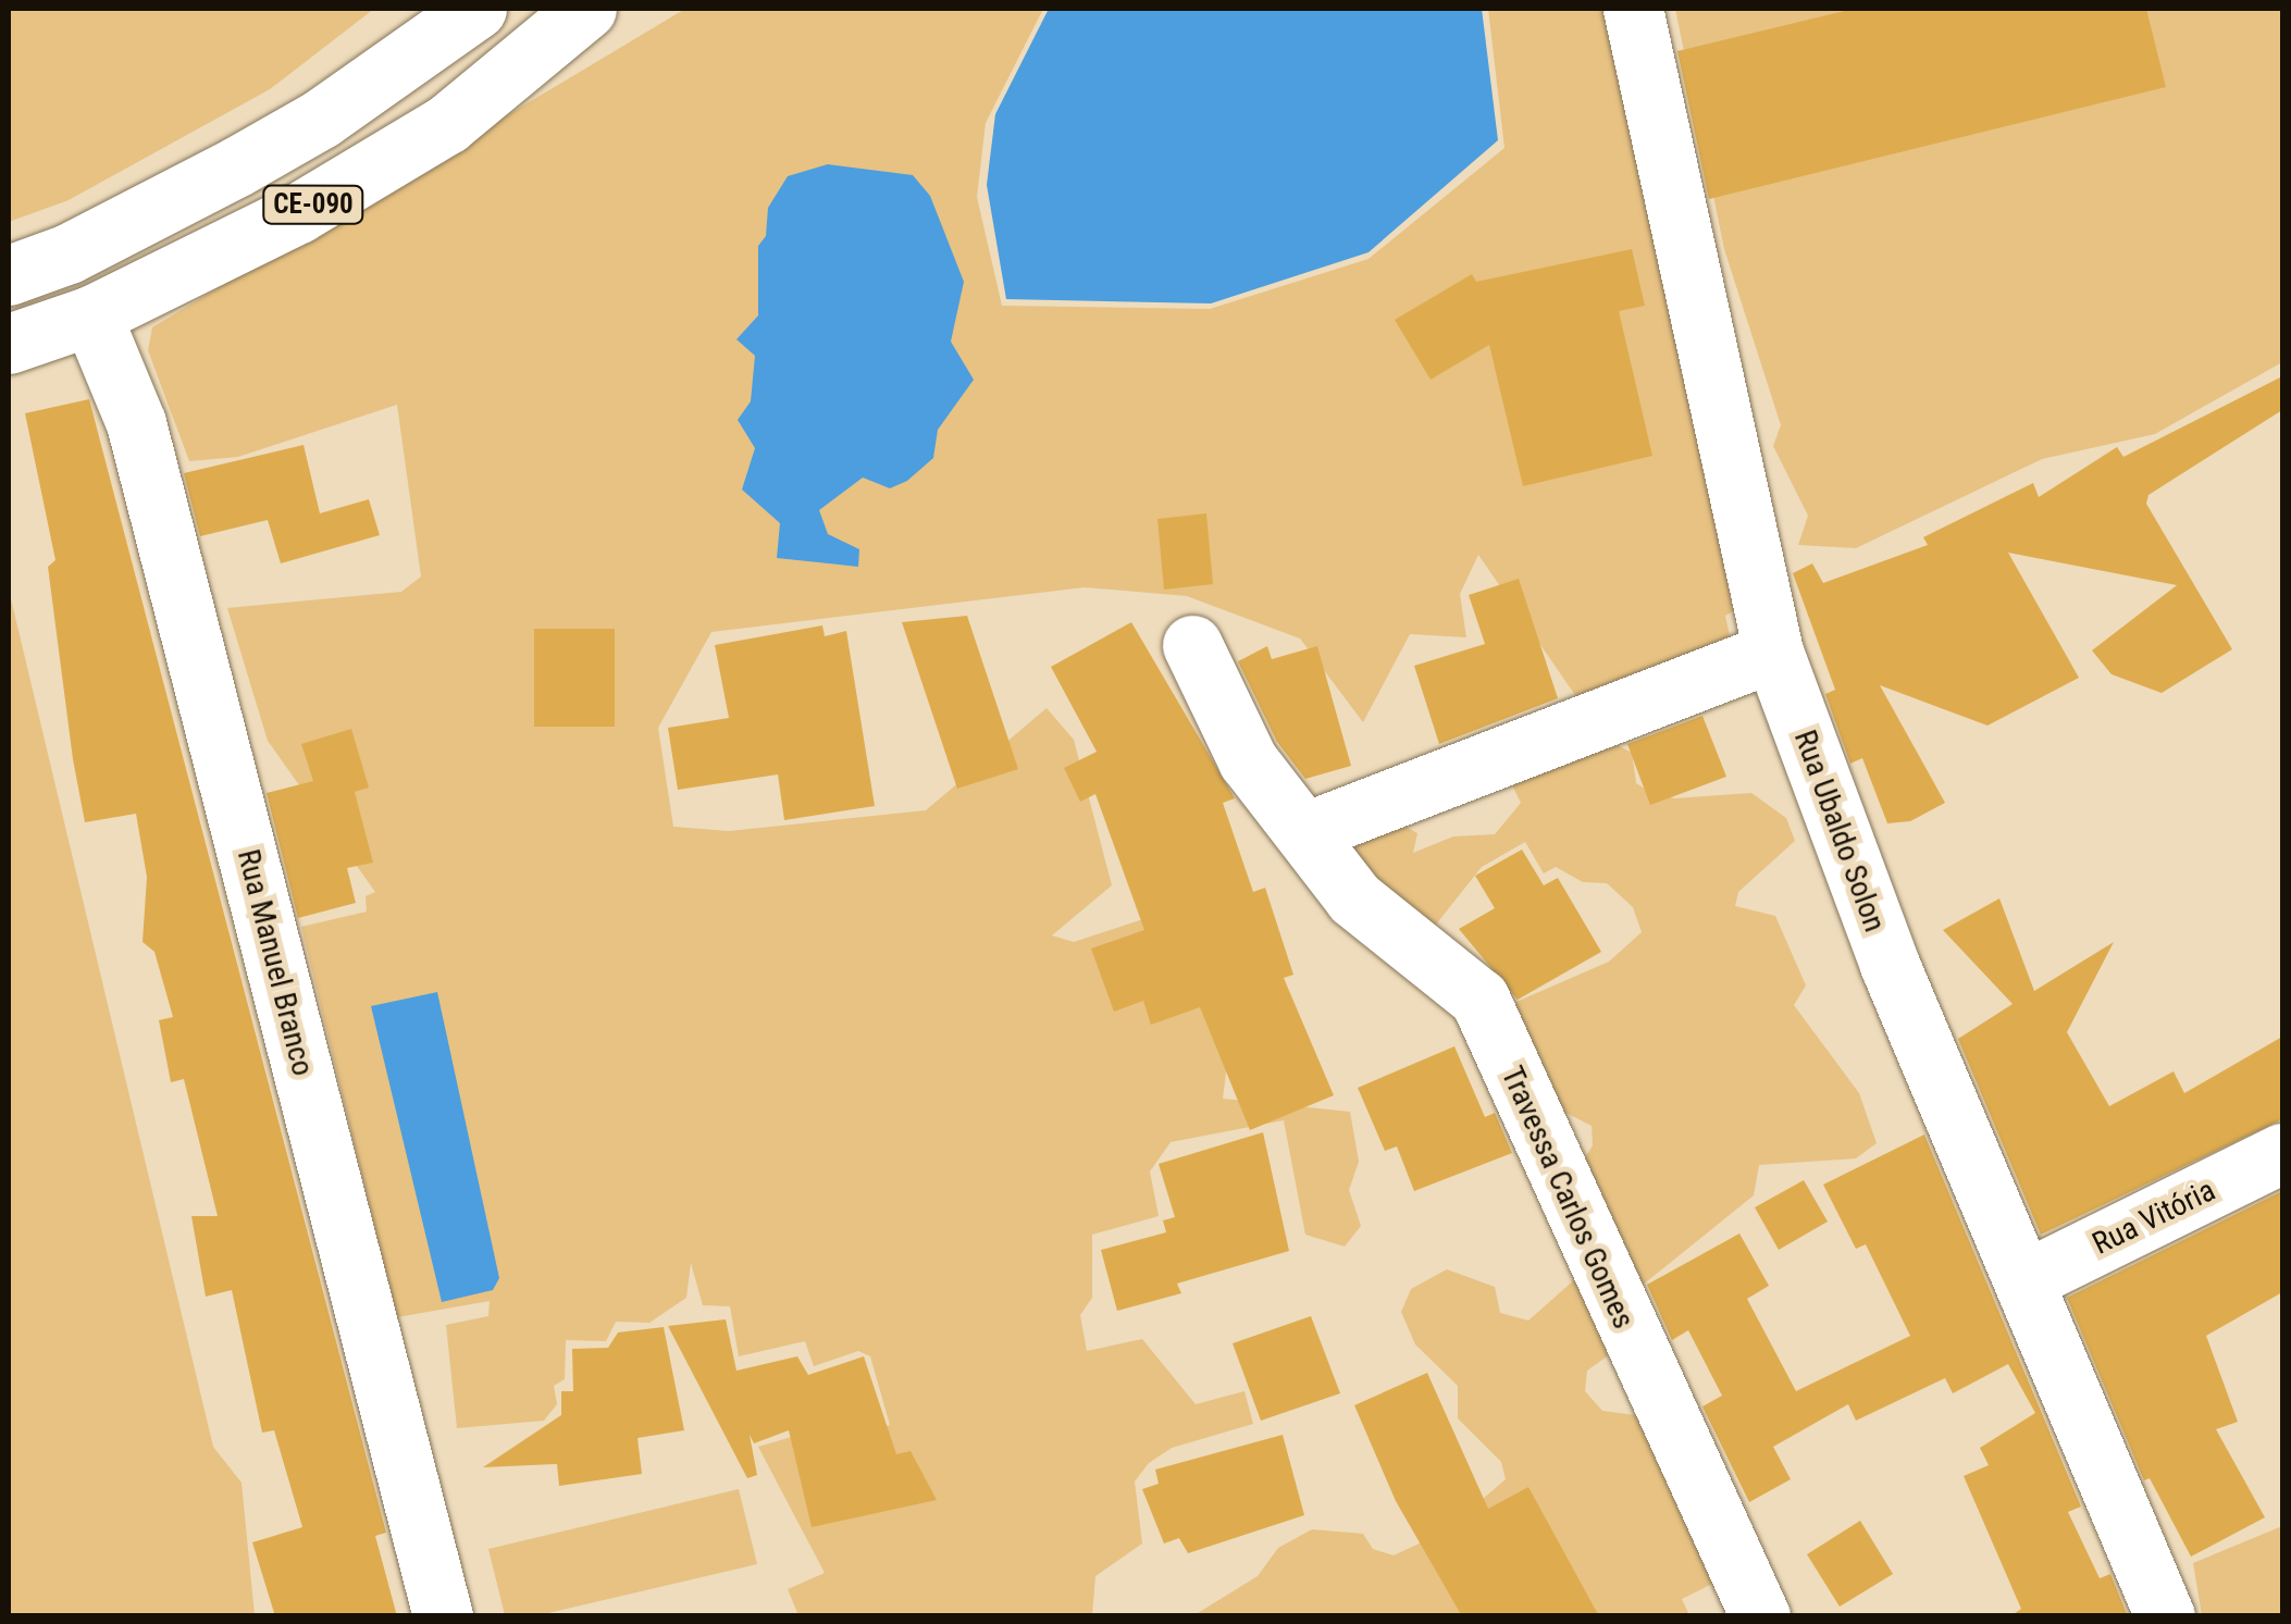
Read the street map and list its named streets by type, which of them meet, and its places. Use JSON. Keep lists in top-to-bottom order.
{
  "streets": {
    "street": [
      "CE-090",
      "Rua Ubaldo Solon",
      "Rua Manuel Branco",
      "Travessa Carlos Gomes",
      "Rua Vitória"
    ]
  },
  "crossings": [
    ["CE-090", "Rua Manuel Branco"],
    ["Rua Ubaldo Solon", "Rua Vitória"]
  ]
}
